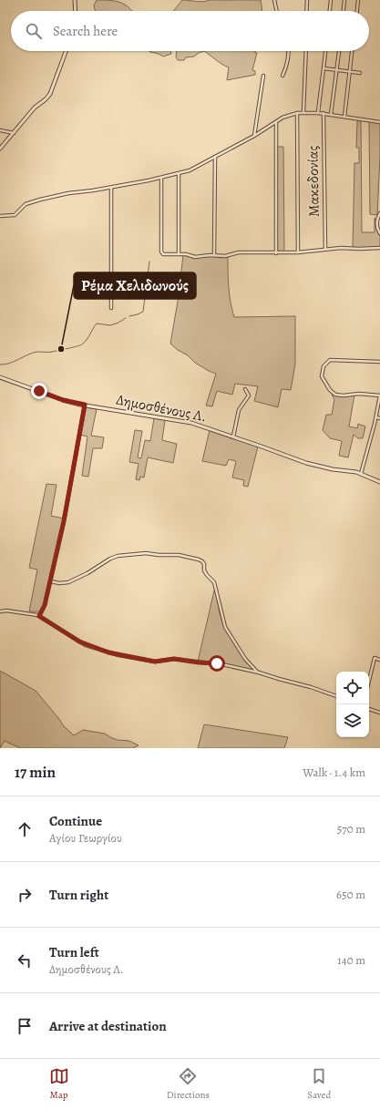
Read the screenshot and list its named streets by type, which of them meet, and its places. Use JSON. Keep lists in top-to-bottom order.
{
  "streets": {
    "street": ["Μακεδονίας", "Δημοσθένους Λ."]
  },
  "places": ["Ρέμα Χελιδωνούς"],
  "page": {
    "search": "Search here",
    "heading": ["17 min", "Walk · 1.4 km"],
    "list": [
      ["Continue", "Αγίου Γεωργίου", "570 m"],
      ["Turn right", "650 m"],
      ["Turn left", "Δημοσθένους Λ.", "140 m"],
      "Arrive at destination"
    ],
    "nav": ["Map", "Directions", "Saved"]
  }
}
